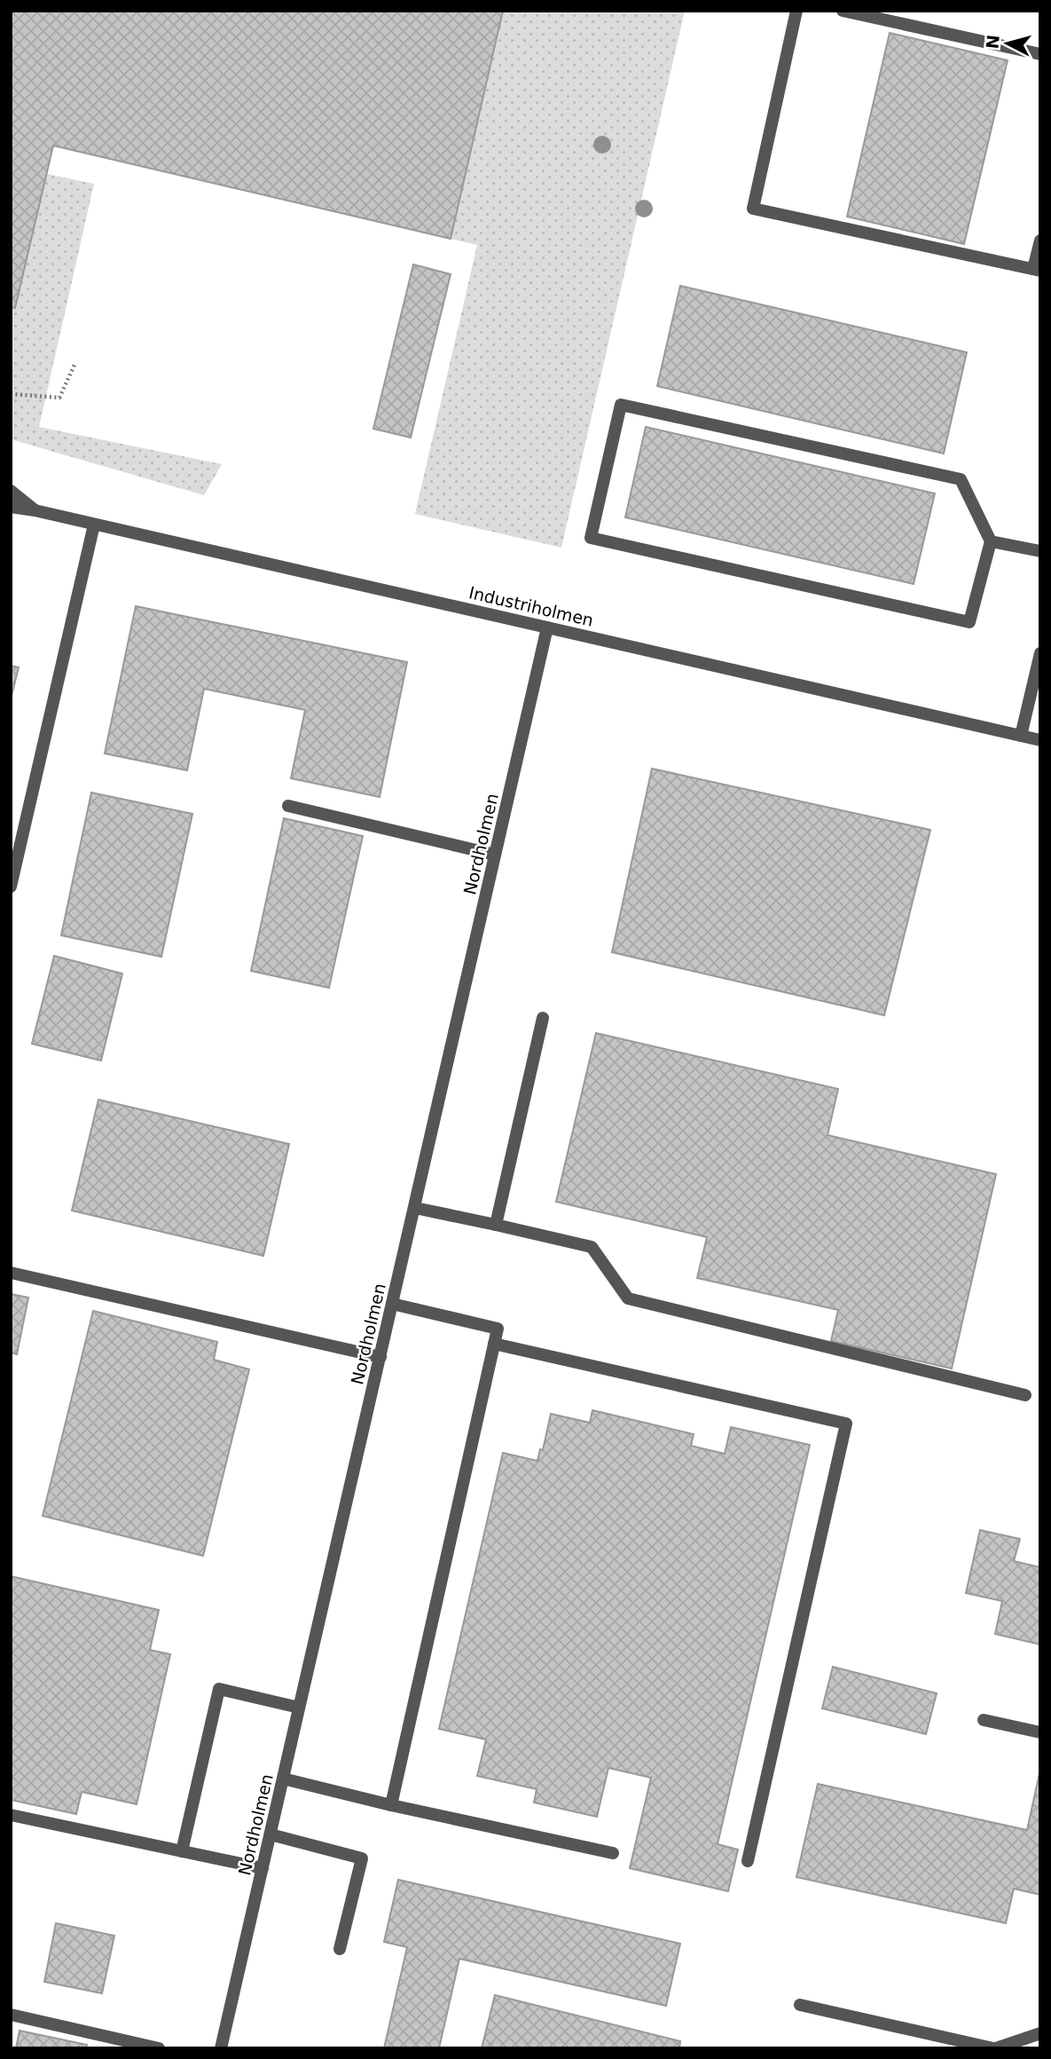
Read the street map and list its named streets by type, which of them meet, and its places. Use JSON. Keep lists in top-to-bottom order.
{
  "streets": {
    "street": ["Industriholmen", "Nordholmen"]
  },
  "crossings": [
    ["Industriholmen", "Nordholmen"]
  ],
  "north": "left"
}
